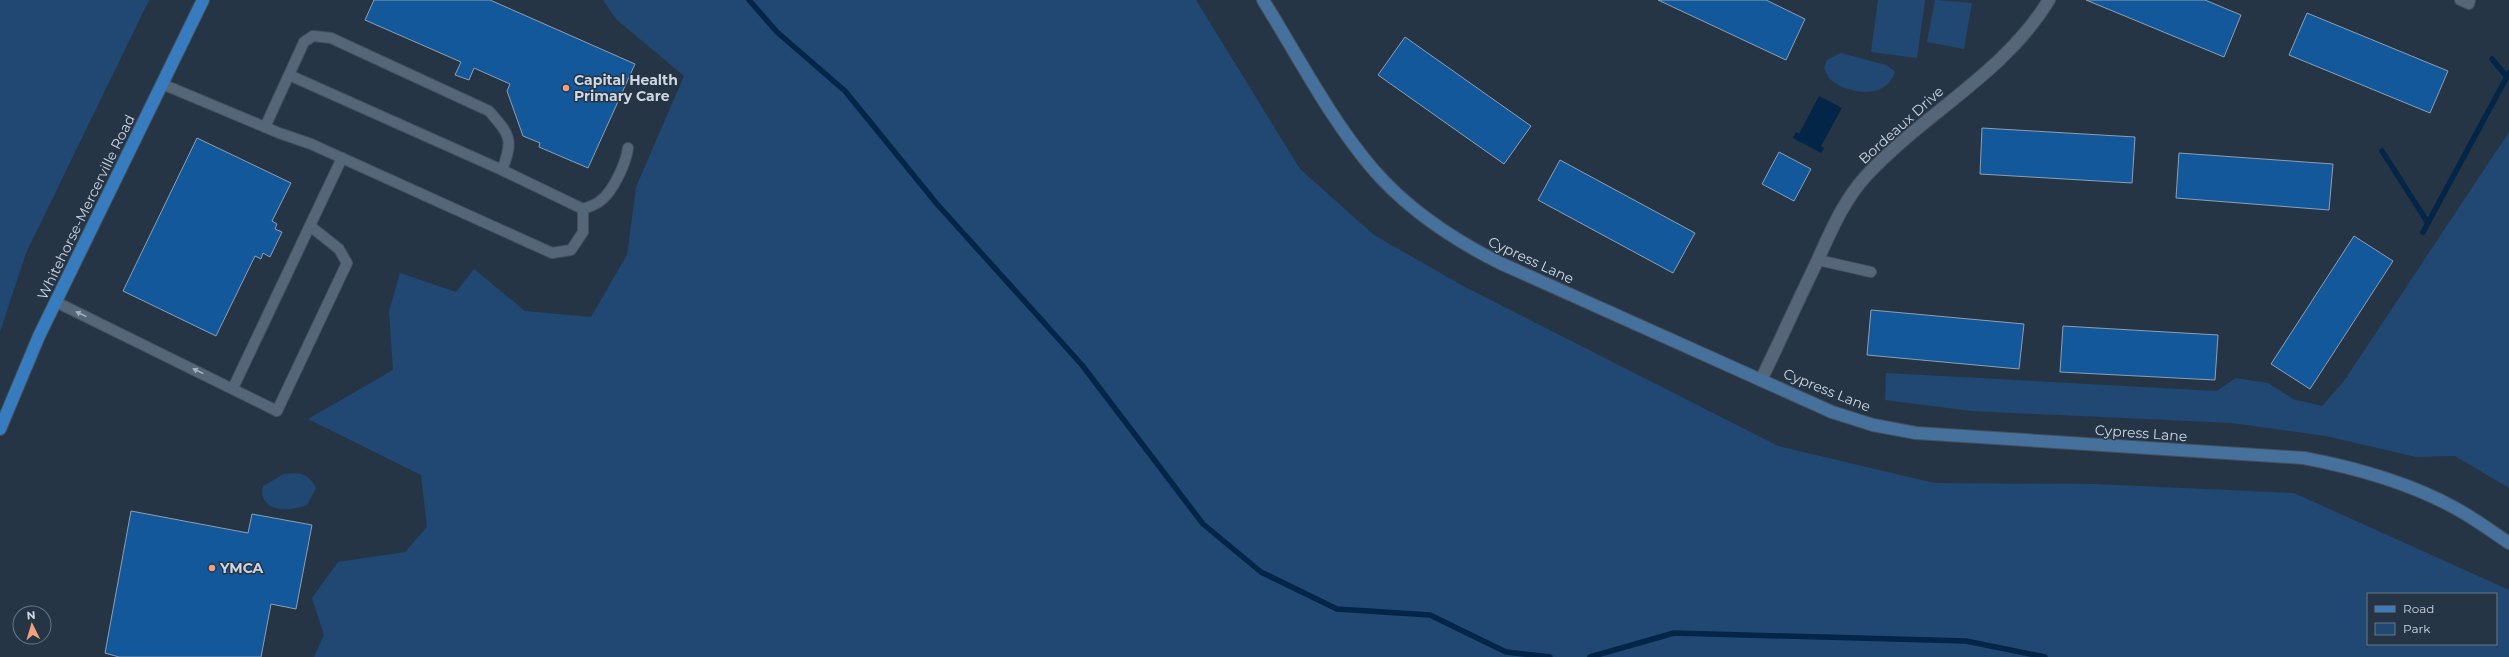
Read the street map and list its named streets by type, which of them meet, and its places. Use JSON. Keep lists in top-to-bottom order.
{
  "streets": {
    "main road": ["Whitehorse-Mercerville Road"],
    "street": ["Bordeaux Drive", "Cypress Lane"]
  },
  "crossings": [
    ["Bordeaux Drive", "Cypress Lane"]
  ],
  "places": ["Capital Health Primary Care", "YMCA"],
  "legend": ["Road", "Park"],
  "north": "top"
}
